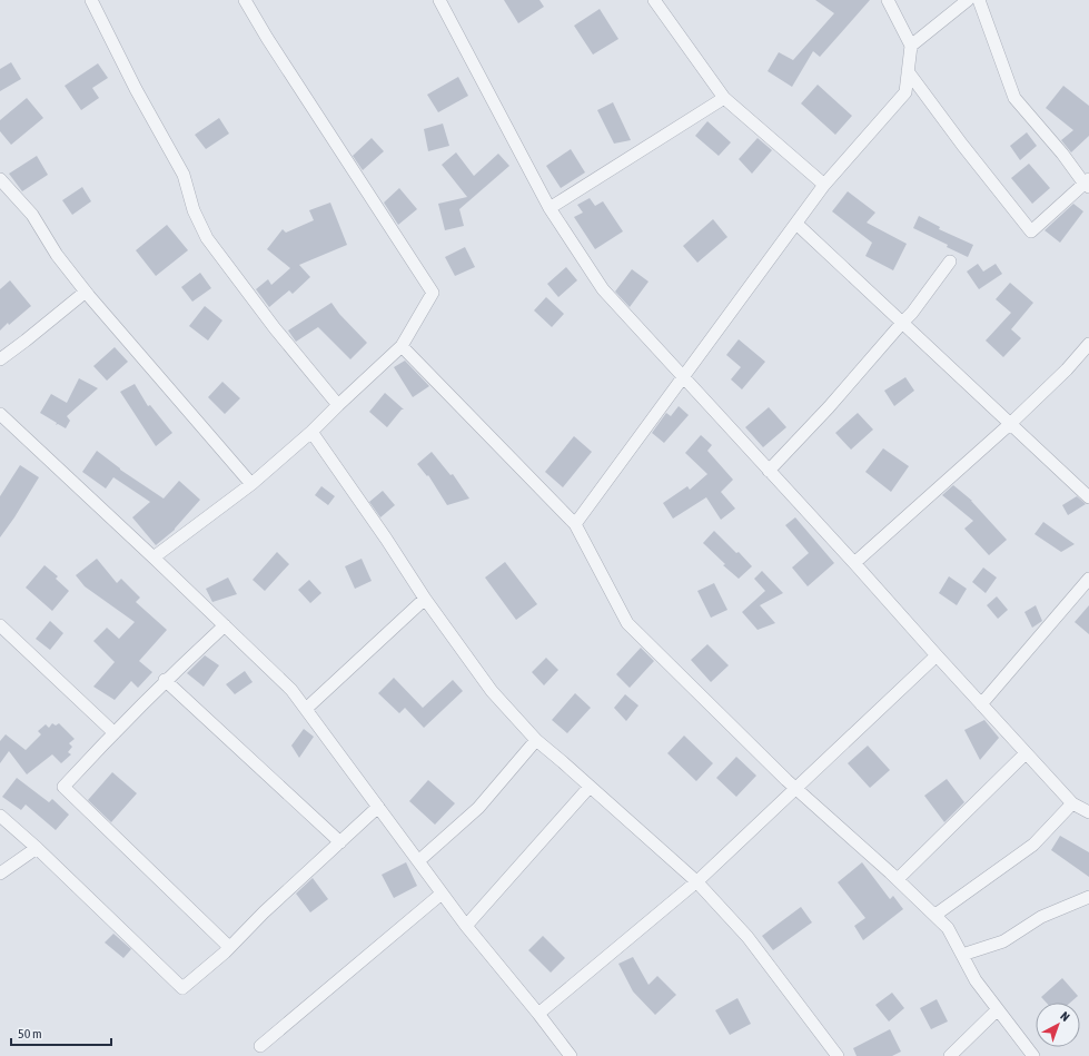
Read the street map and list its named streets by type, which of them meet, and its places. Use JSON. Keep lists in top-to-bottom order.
{
  "scale_bar": "50 m",
  "north": "top right"
}
